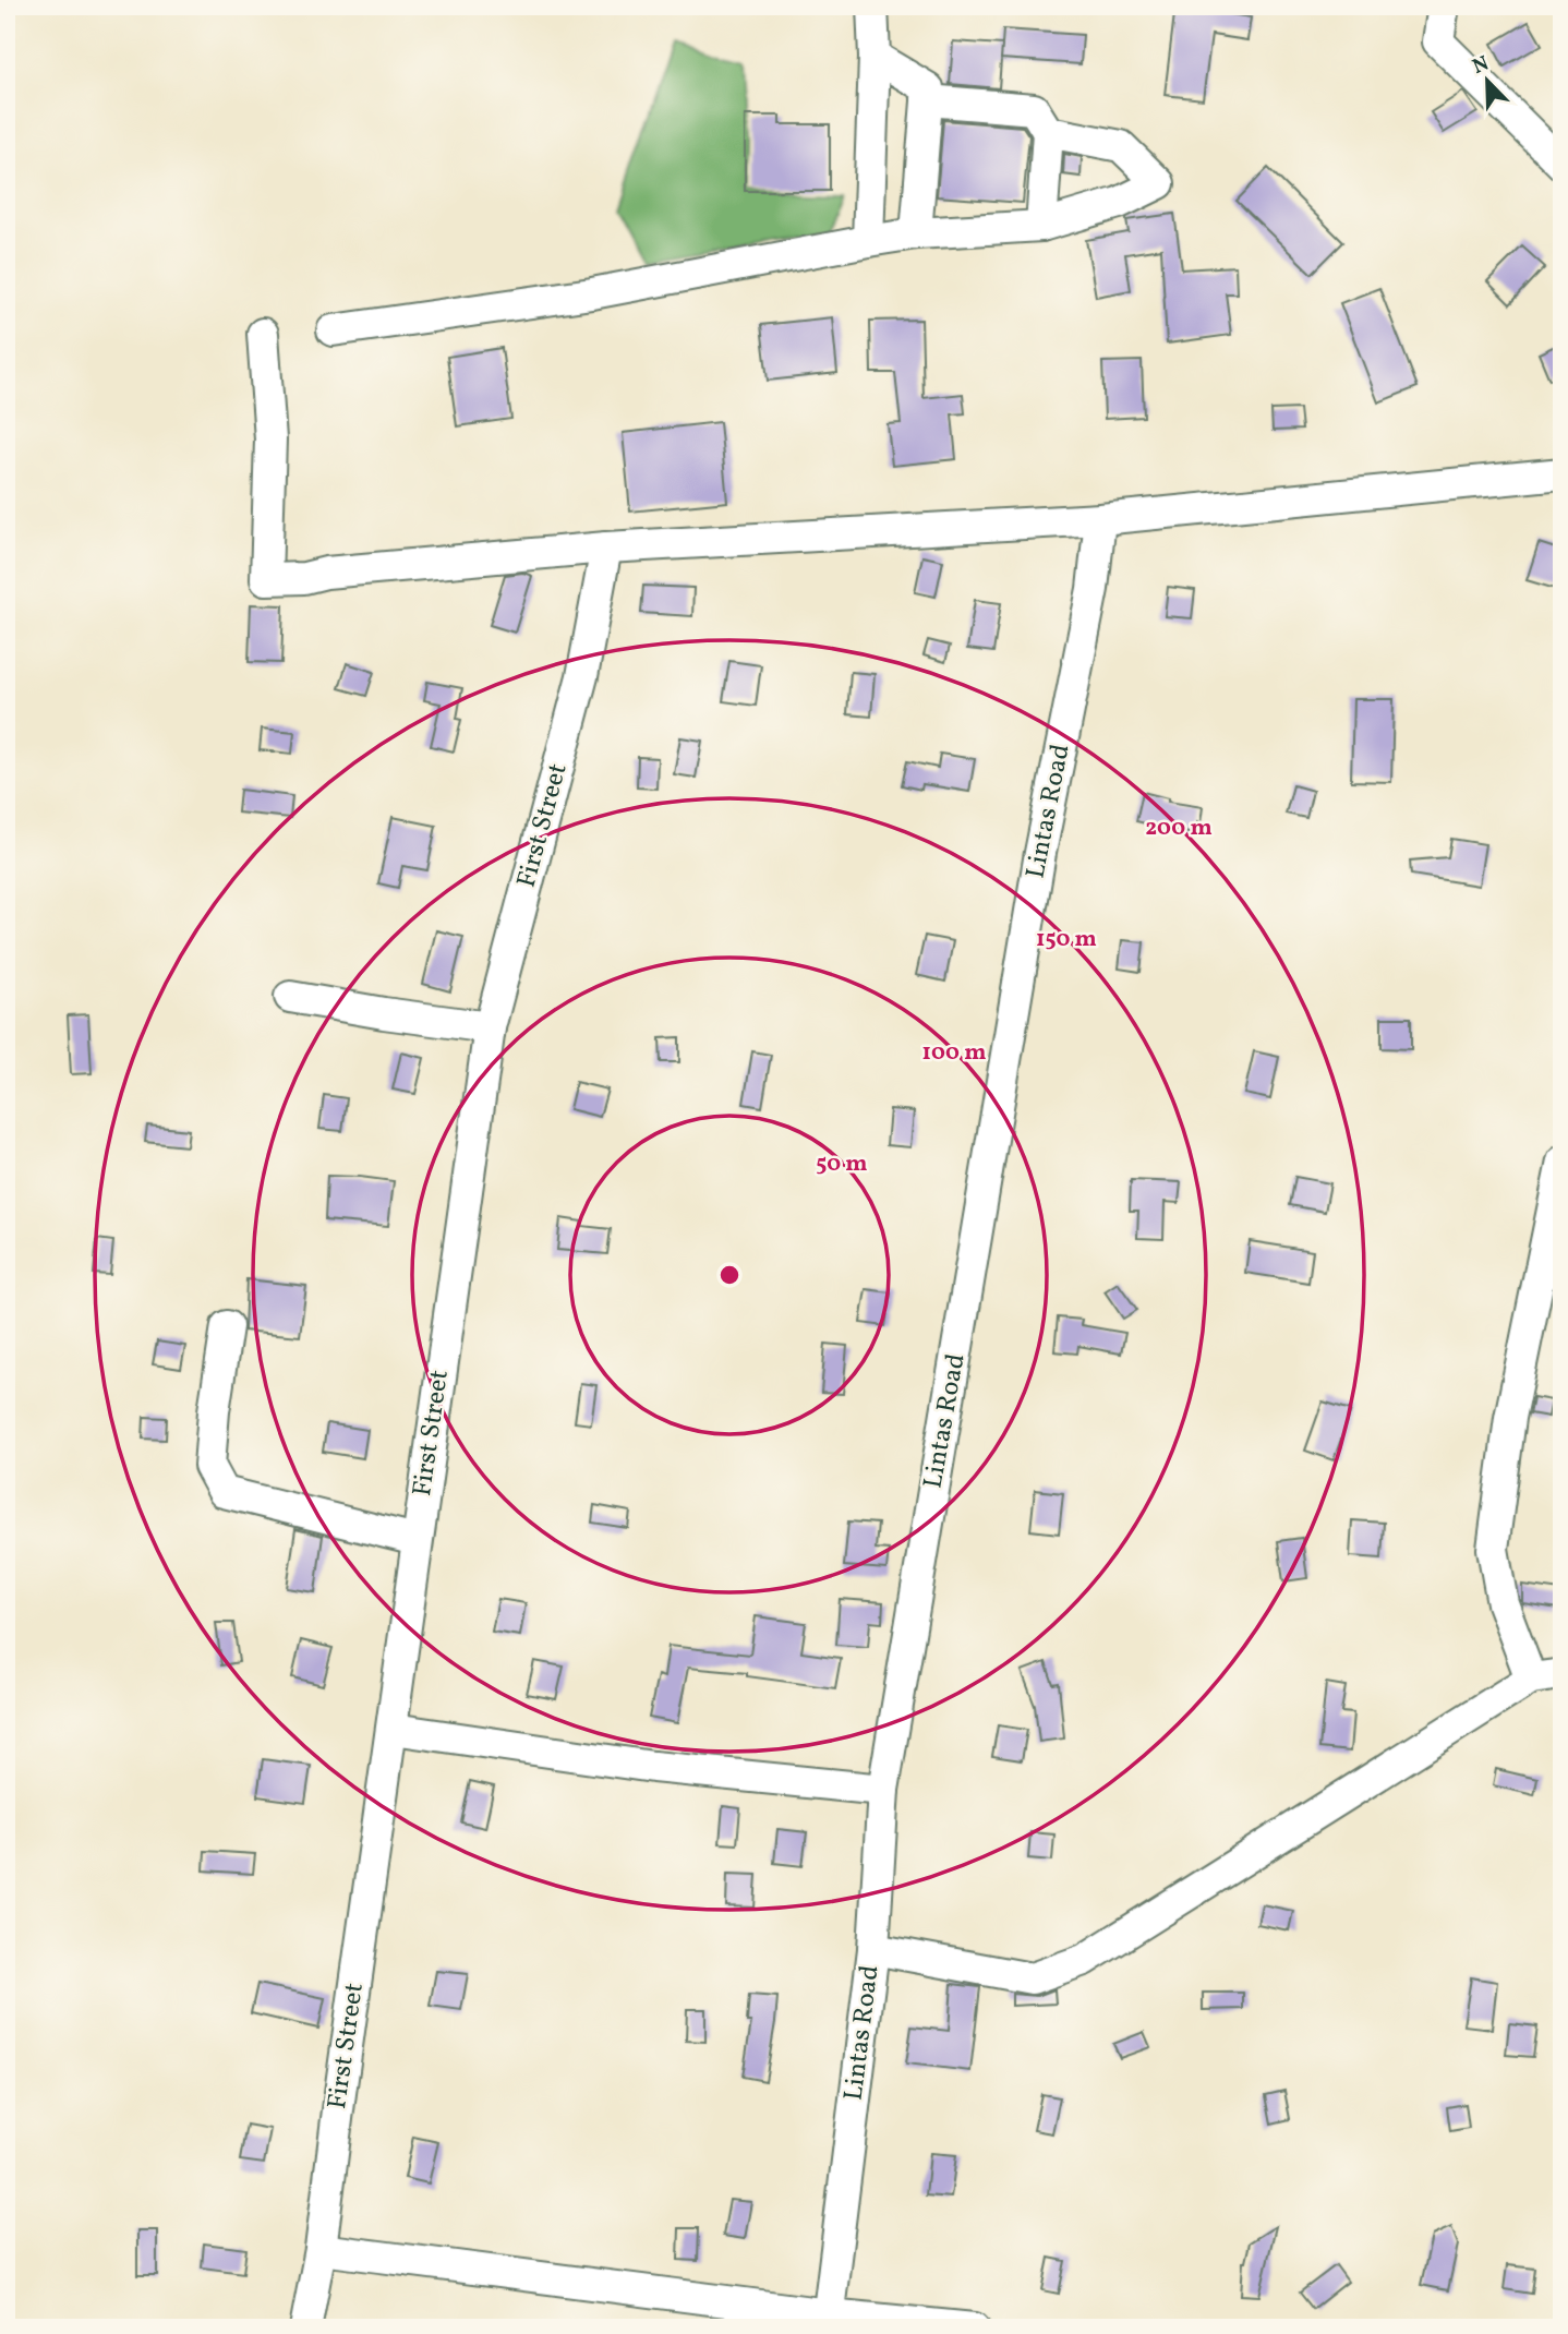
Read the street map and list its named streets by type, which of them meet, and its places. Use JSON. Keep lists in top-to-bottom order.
{
  "streets": {
    "street": ["Lintas Road", "First Street"]
  },
  "north": "top left",
  "rings": [
    "200 m",
    "150 m",
    "100 m",
    "50 m"
  ]
}
